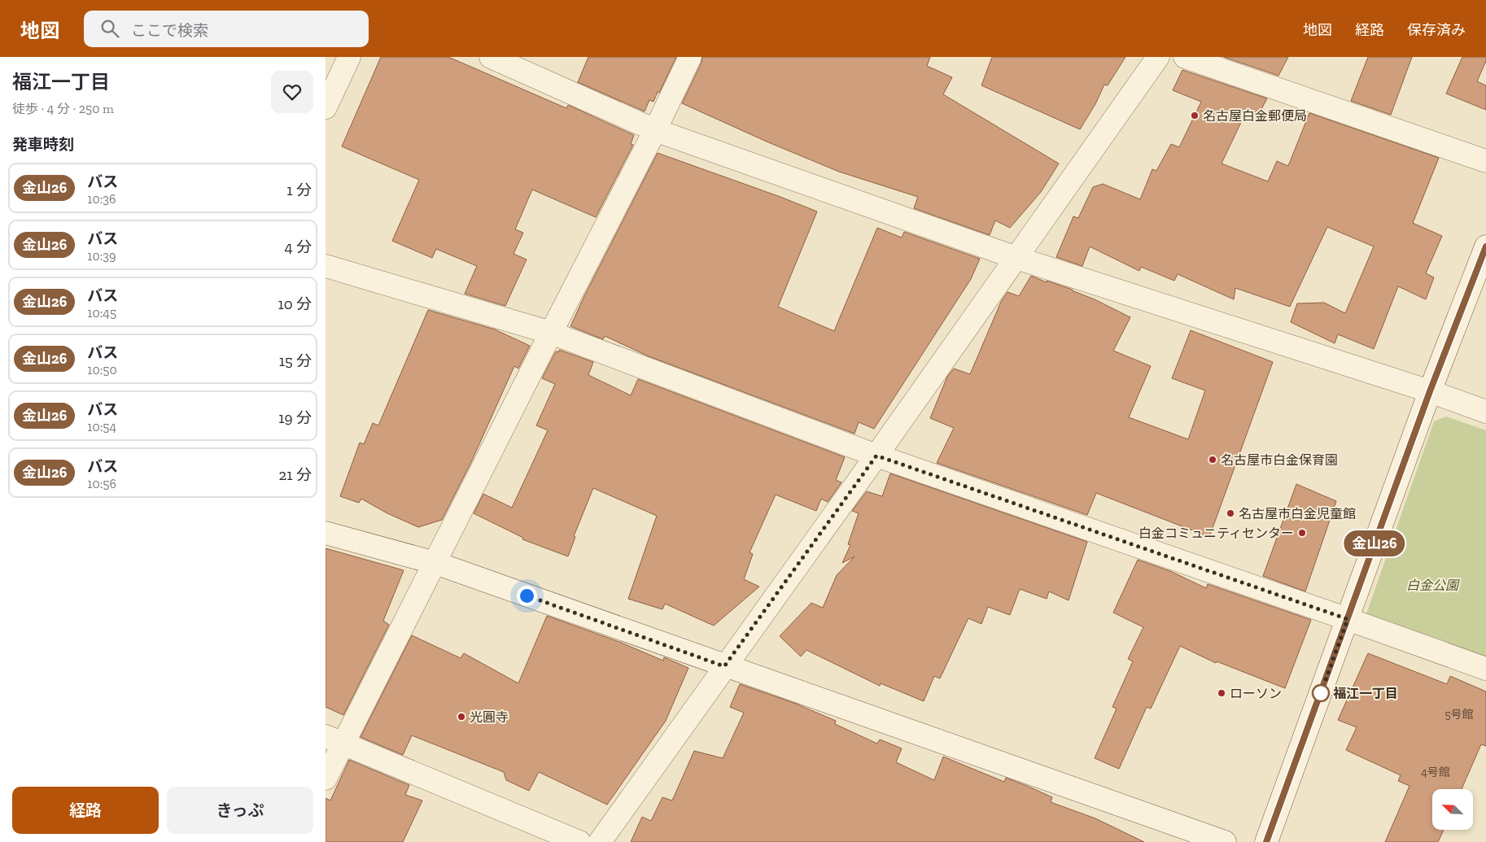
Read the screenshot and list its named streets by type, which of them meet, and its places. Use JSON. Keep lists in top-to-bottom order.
{
  "parks": ["白金公園"],
  "places": [
    "名古屋白金郵便局",
    "名古屋市白金保育園",
    "名古屋市白金児童館",
    "白金コミュニティセンター",
    "ローソン",
    "福江一丁目",
    "光圓寺"
  ],
  "lines": ["bus line 金山26"],
  "house_numbers": ["5号館", "4号館"],
  "north": "top left",
  "page": {
    "header": "地図",
    "search": "ここで検索",
    "nav": ["地図", "経路", "保存済み"],
    "heading": [
      ["福江一丁目", "徒歩 · 4 分 · 250 m"],
      "発車時刻"
    ],
    "on_map": "金山26",
    "list": [
      {
        "mark": "金山26",
        "name": "バス",
        "note": "10:36",
        "value": "1 分"
      },
      {
        "mark": "金山26",
        "name": "バス",
        "note": "10:39",
        "value": "4 分"
      },
      {
        "mark": "金山26",
        "name": "バス",
        "note": "10:45",
        "value": "10 分"
      },
      {
        "mark": "金山26",
        "name": "バス",
        "note": "10:50",
        "value": "15 分"
      },
      {
        "mark": "金山26",
        "name": "バス",
        "note": "10:54",
        "value": "19 分"
      },
      {
        "mark": "金山26",
        "name": "バス",
        "note": "10:56",
        "value": "21 分"
      }
    ],
    "buttons": ["経路", "きっぷ"]
  }
}
